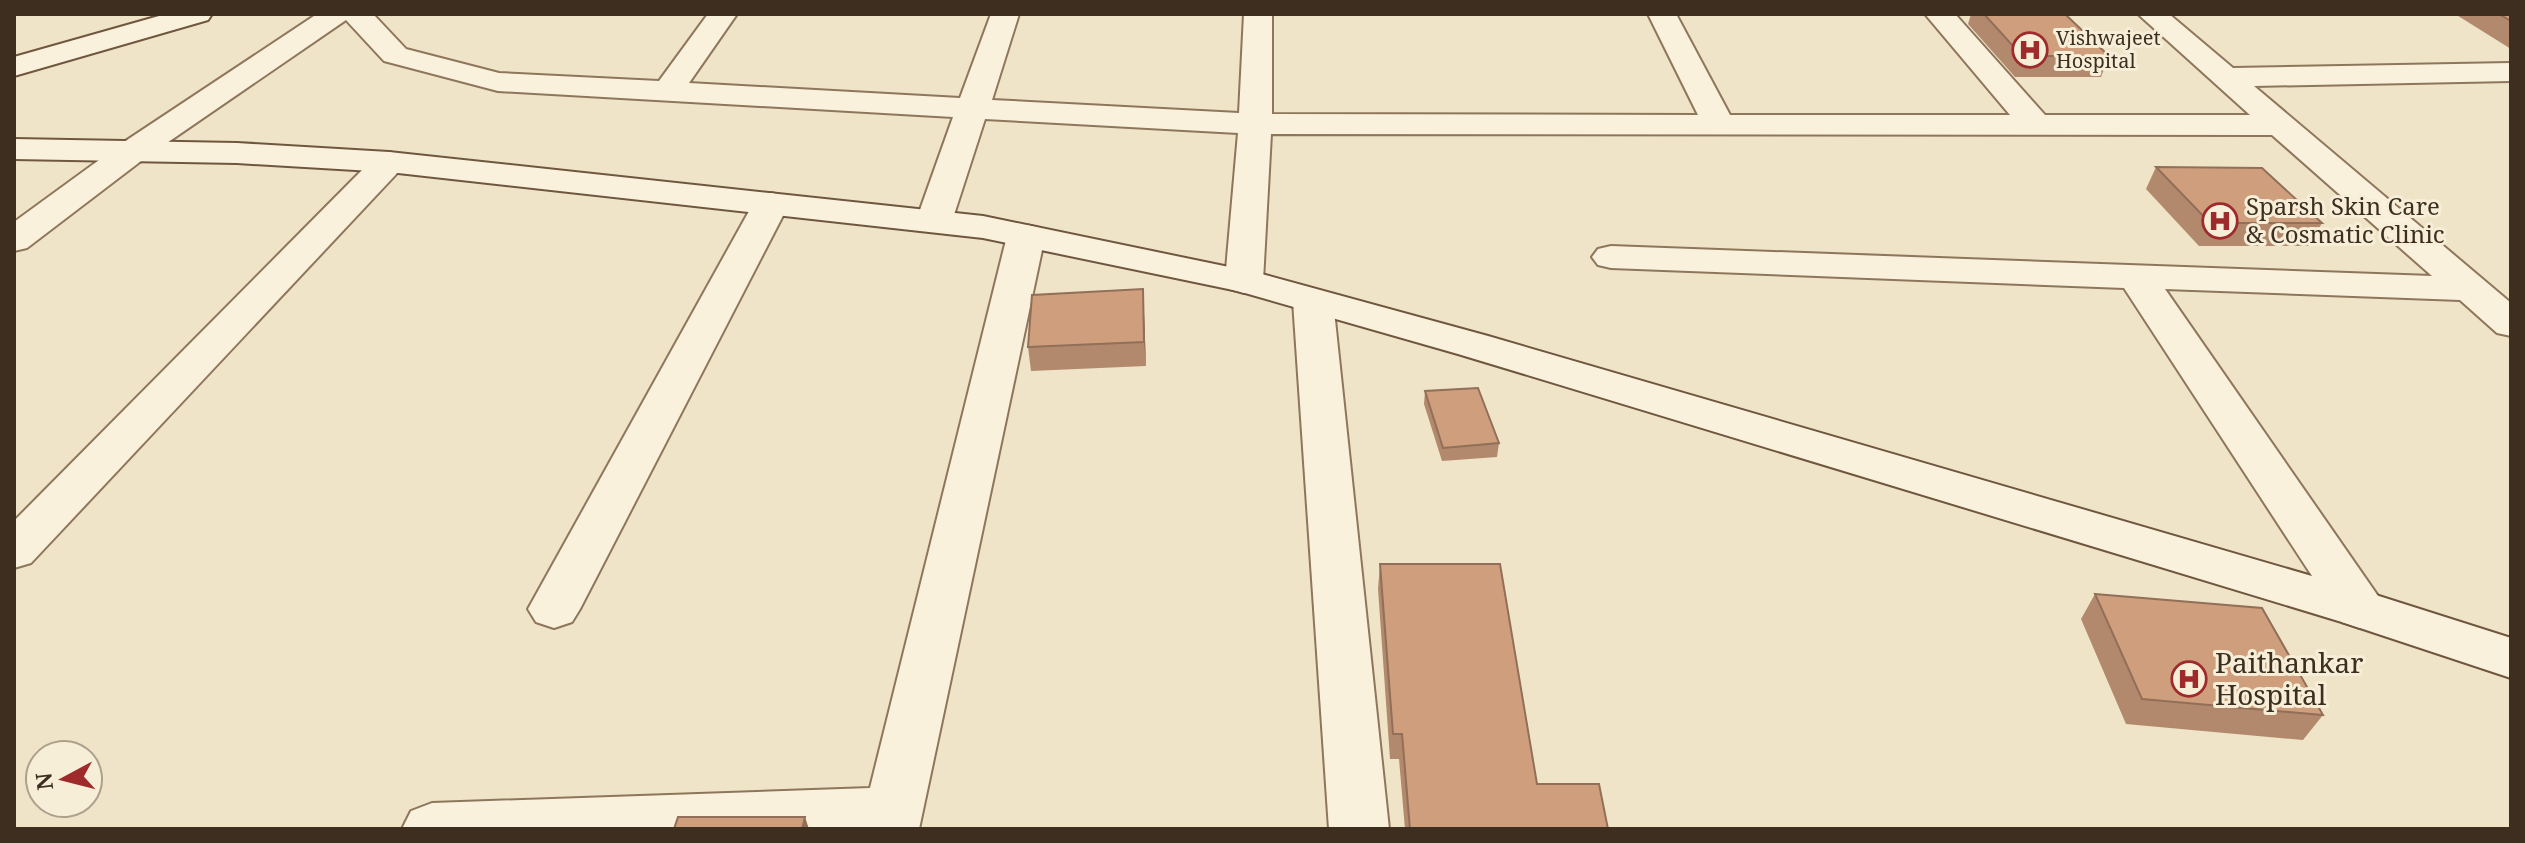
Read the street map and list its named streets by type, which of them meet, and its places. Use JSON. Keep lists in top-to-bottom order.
{
  "places": {
    "hospital": ["Vishwajeet Hospital", "Sparsh Skin Care & Cosmatic Clinic", "Paithankar Hospital"]
  },
  "north": "left"
}
